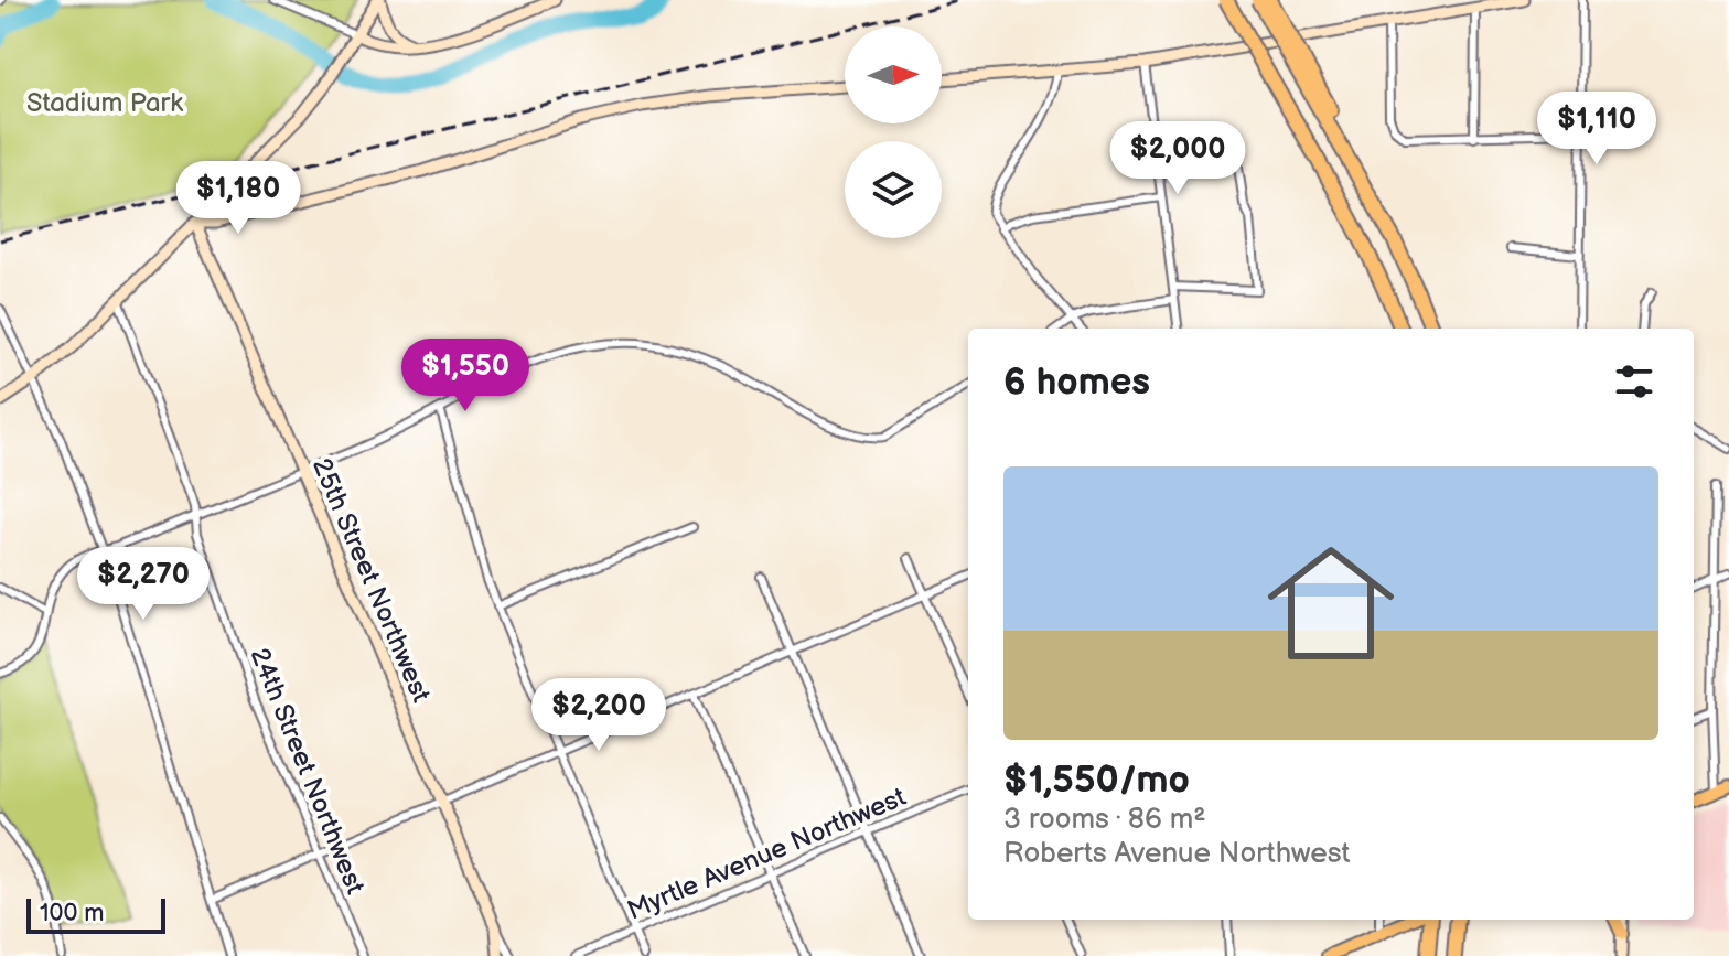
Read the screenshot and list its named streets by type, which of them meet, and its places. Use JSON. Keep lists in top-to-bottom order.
{
  "streets": {
    "street": ["25th Street Northwest", "24th Street Northwest", "Myrtle Avenue Northwest"]
  },
  "parks": ["Stadium Park"],
  "scale_bar": "100 m",
  "north": "right",
  "page": {
    "price": [
      "$1,110",
      "$2,000",
      "$1,180",
      "$1,550",
      "$2,270",
      "$2,200"
    ],
    "heading": "6 homes",
    "list": [
      {
        "name": "$1,550/mo",
        "note": "3 rooms · 86 m² · Roberts Avenue Northwest"
      }
    ],
    "scale": "100 m"
  }
}
